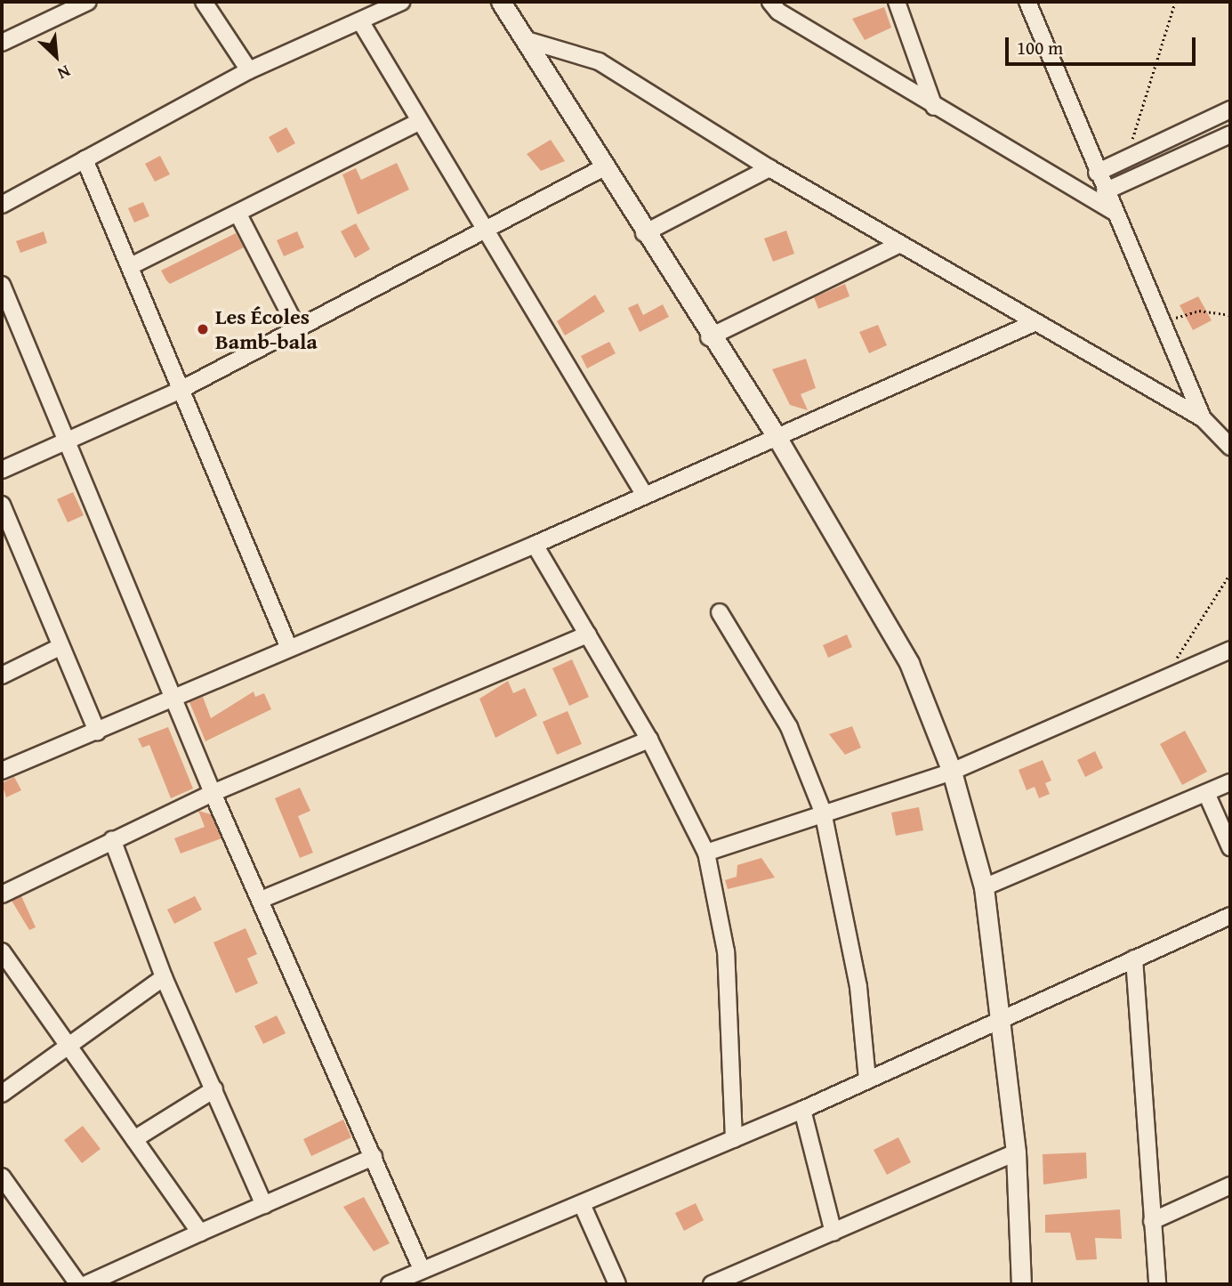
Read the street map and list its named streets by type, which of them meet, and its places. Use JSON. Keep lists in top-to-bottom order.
{
  "places": ["Les Écoles Bamb-bala"],
  "scale_bar": "100 m",
  "north": "bottom right"
}
